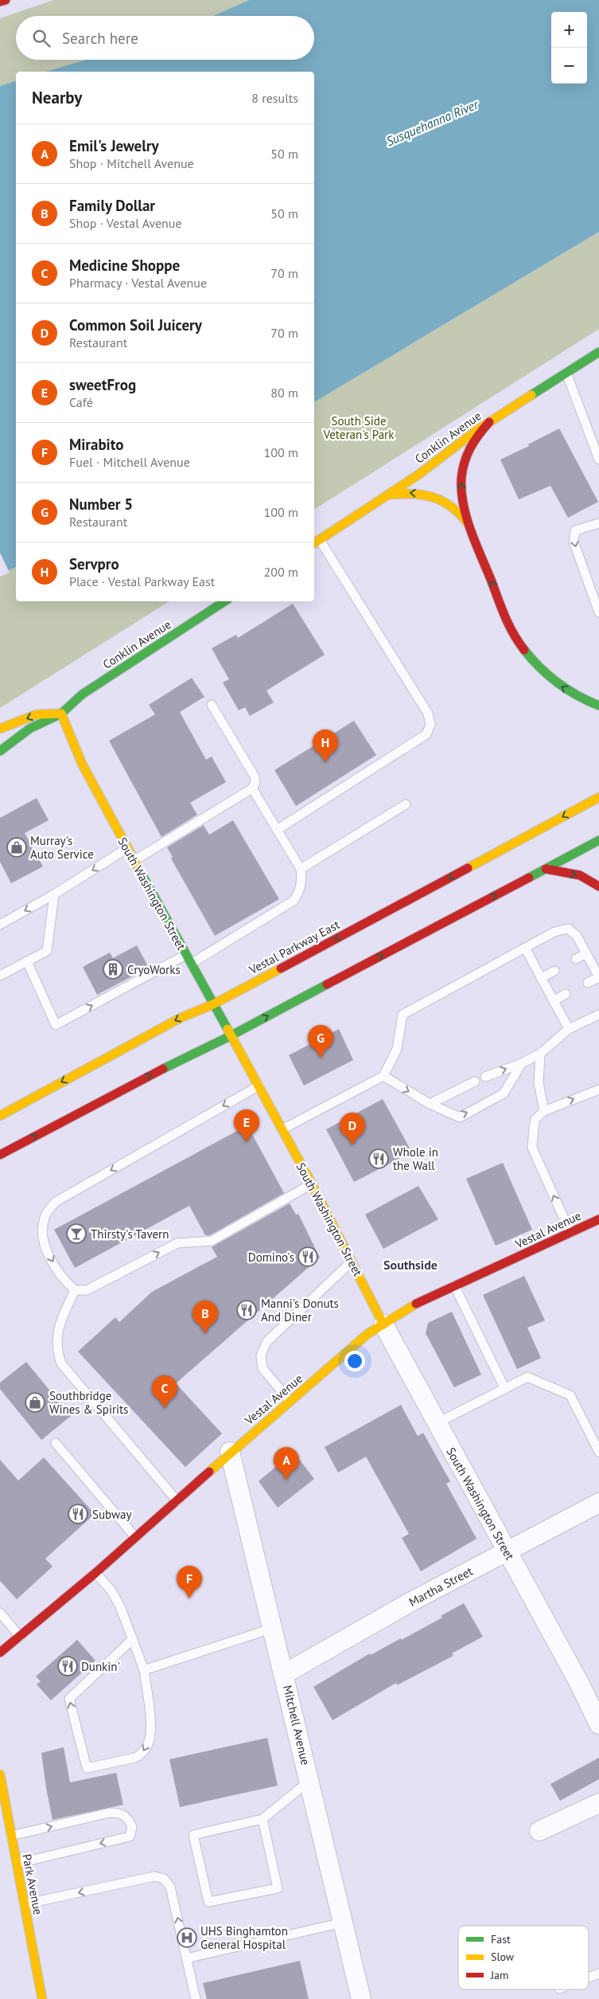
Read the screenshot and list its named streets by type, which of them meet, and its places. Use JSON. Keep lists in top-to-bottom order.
{
  "streets": {
    "main road": [
      "Conklin Avenue",
      "South Washington Street",
      "Vestal Parkway East",
      "Vestal Avenue",
      "Park Avenue"
    ],
    "street": ["Martha Street", "Mitchell Avenue"]
  },
  "crossings": [
    ["Conklin Avenue", "South Washington Street"],
    ["South Washington Street", "Vestal Parkway East"],
    ["South Washington Street", "Vestal Avenue"],
    ["South Washington Street", "Martha Street"],
    ["Vestal Avenue", "Mitchell Avenue"],
    ["Martha Street", "Mitchell Avenue"]
  ],
  "districts": ["Southside"],
  "water": ["Susquehanna River"],
  "parks": ["South Side Veteran's Park"],
  "places": {
    "shop": ["Murray's Auto Service", "Southbridge Wines & Spirits"],
    "building": ["CryoWorks"],
    "restaurant": [
      "Whole in the Wall",
      "Domino's",
      "Manni's Donuts And Diner",
      "Subway",
      "Dunkin'"
    ],
    "bar": ["Thirsty's Tavern"],
    "hospital": ["UHS Binghamton General Hospital"]
  },
  "legend": ["Fast", "Slow", "Jam"],
  "page": {
    "map_buttons": ["+", "−"],
    "search": "Search here",
    "heading": ["Nearby", "8 results"],
    "list": [
      {
        "mark": "A",
        "name": "Emil's Jewelry",
        "note": "Shop · Mitchell Avenue",
        "value": "50 m"
      },
      {
        "mark": "B",
        "name": "Family Dollar",
        "note": "Shop · Vestal Avenue",
        "value": "50 m"
      },
      {
        "mark": "C",
        "name": "Medicine Shoppe",
        "note": "Pharmacy · Vestal Avenue",
        "value": "70 m"
      },
      {
        "mark": "D",
        "name": "Common Soil Juicery",
        "note": "Restaurant",
        "value": "70 m"
      },
      {
        "mark": "E",
        "name": "sweetFrog",
        "note": "Café",
        "value": "80 m"
      },
      {
        "mark": "F",
        "name": "Mirabito",
        "note": "Fuel · Mitchell Avenue",
        "value": "100 m"
      },
      {
        "mark": "G",
        "name": "Number 5",
        "note": "Restaurant",
        "value": "100 m"
      },
      {
        "mark": "H",
        "name": "Servpro",
        "note": "Place · Vestal Parkway East",
        "value": "200 m"
      }
    ],
    "pins": [
      "H",
      "G",
      "E",
      "D",
      "B",
      "C",
      "A",
      "F"
    ]
  }
}
